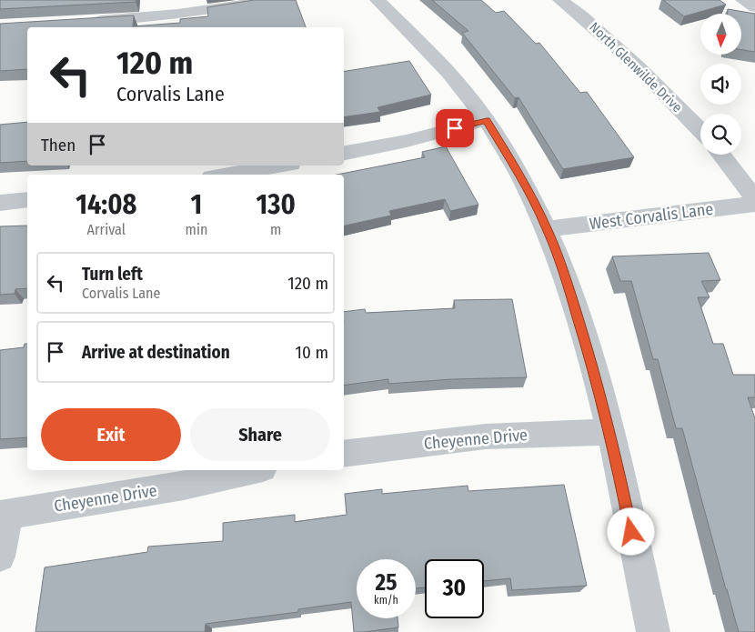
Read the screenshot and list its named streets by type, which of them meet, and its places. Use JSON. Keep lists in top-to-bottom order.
{
  "streets": {
    "street": ["North Glenwilde Drive", "West Corvalis Lane", "Cheyenne Drive"]
  },
  "north": "bottom",
  "page": {
    "turn": ["120 m", "Corvalis Lane"],
    "then": "Then",
    "eta": [
      "14:08",
      "Arrival",
      "1",
      "min",
      "130",
      "m"
    ],
    "list": [
      {
        "name": "Turn left",
        "note": "Corvalis Lane",
        "value": "120 m"
      },
      {
        "name": "Arrive at destination",
        "value": "10 m"
      }
    ],
    "buttons": ["Exit", "Share"],
    "speed": "25 km/h",
    "limit": "30"
  }
}
